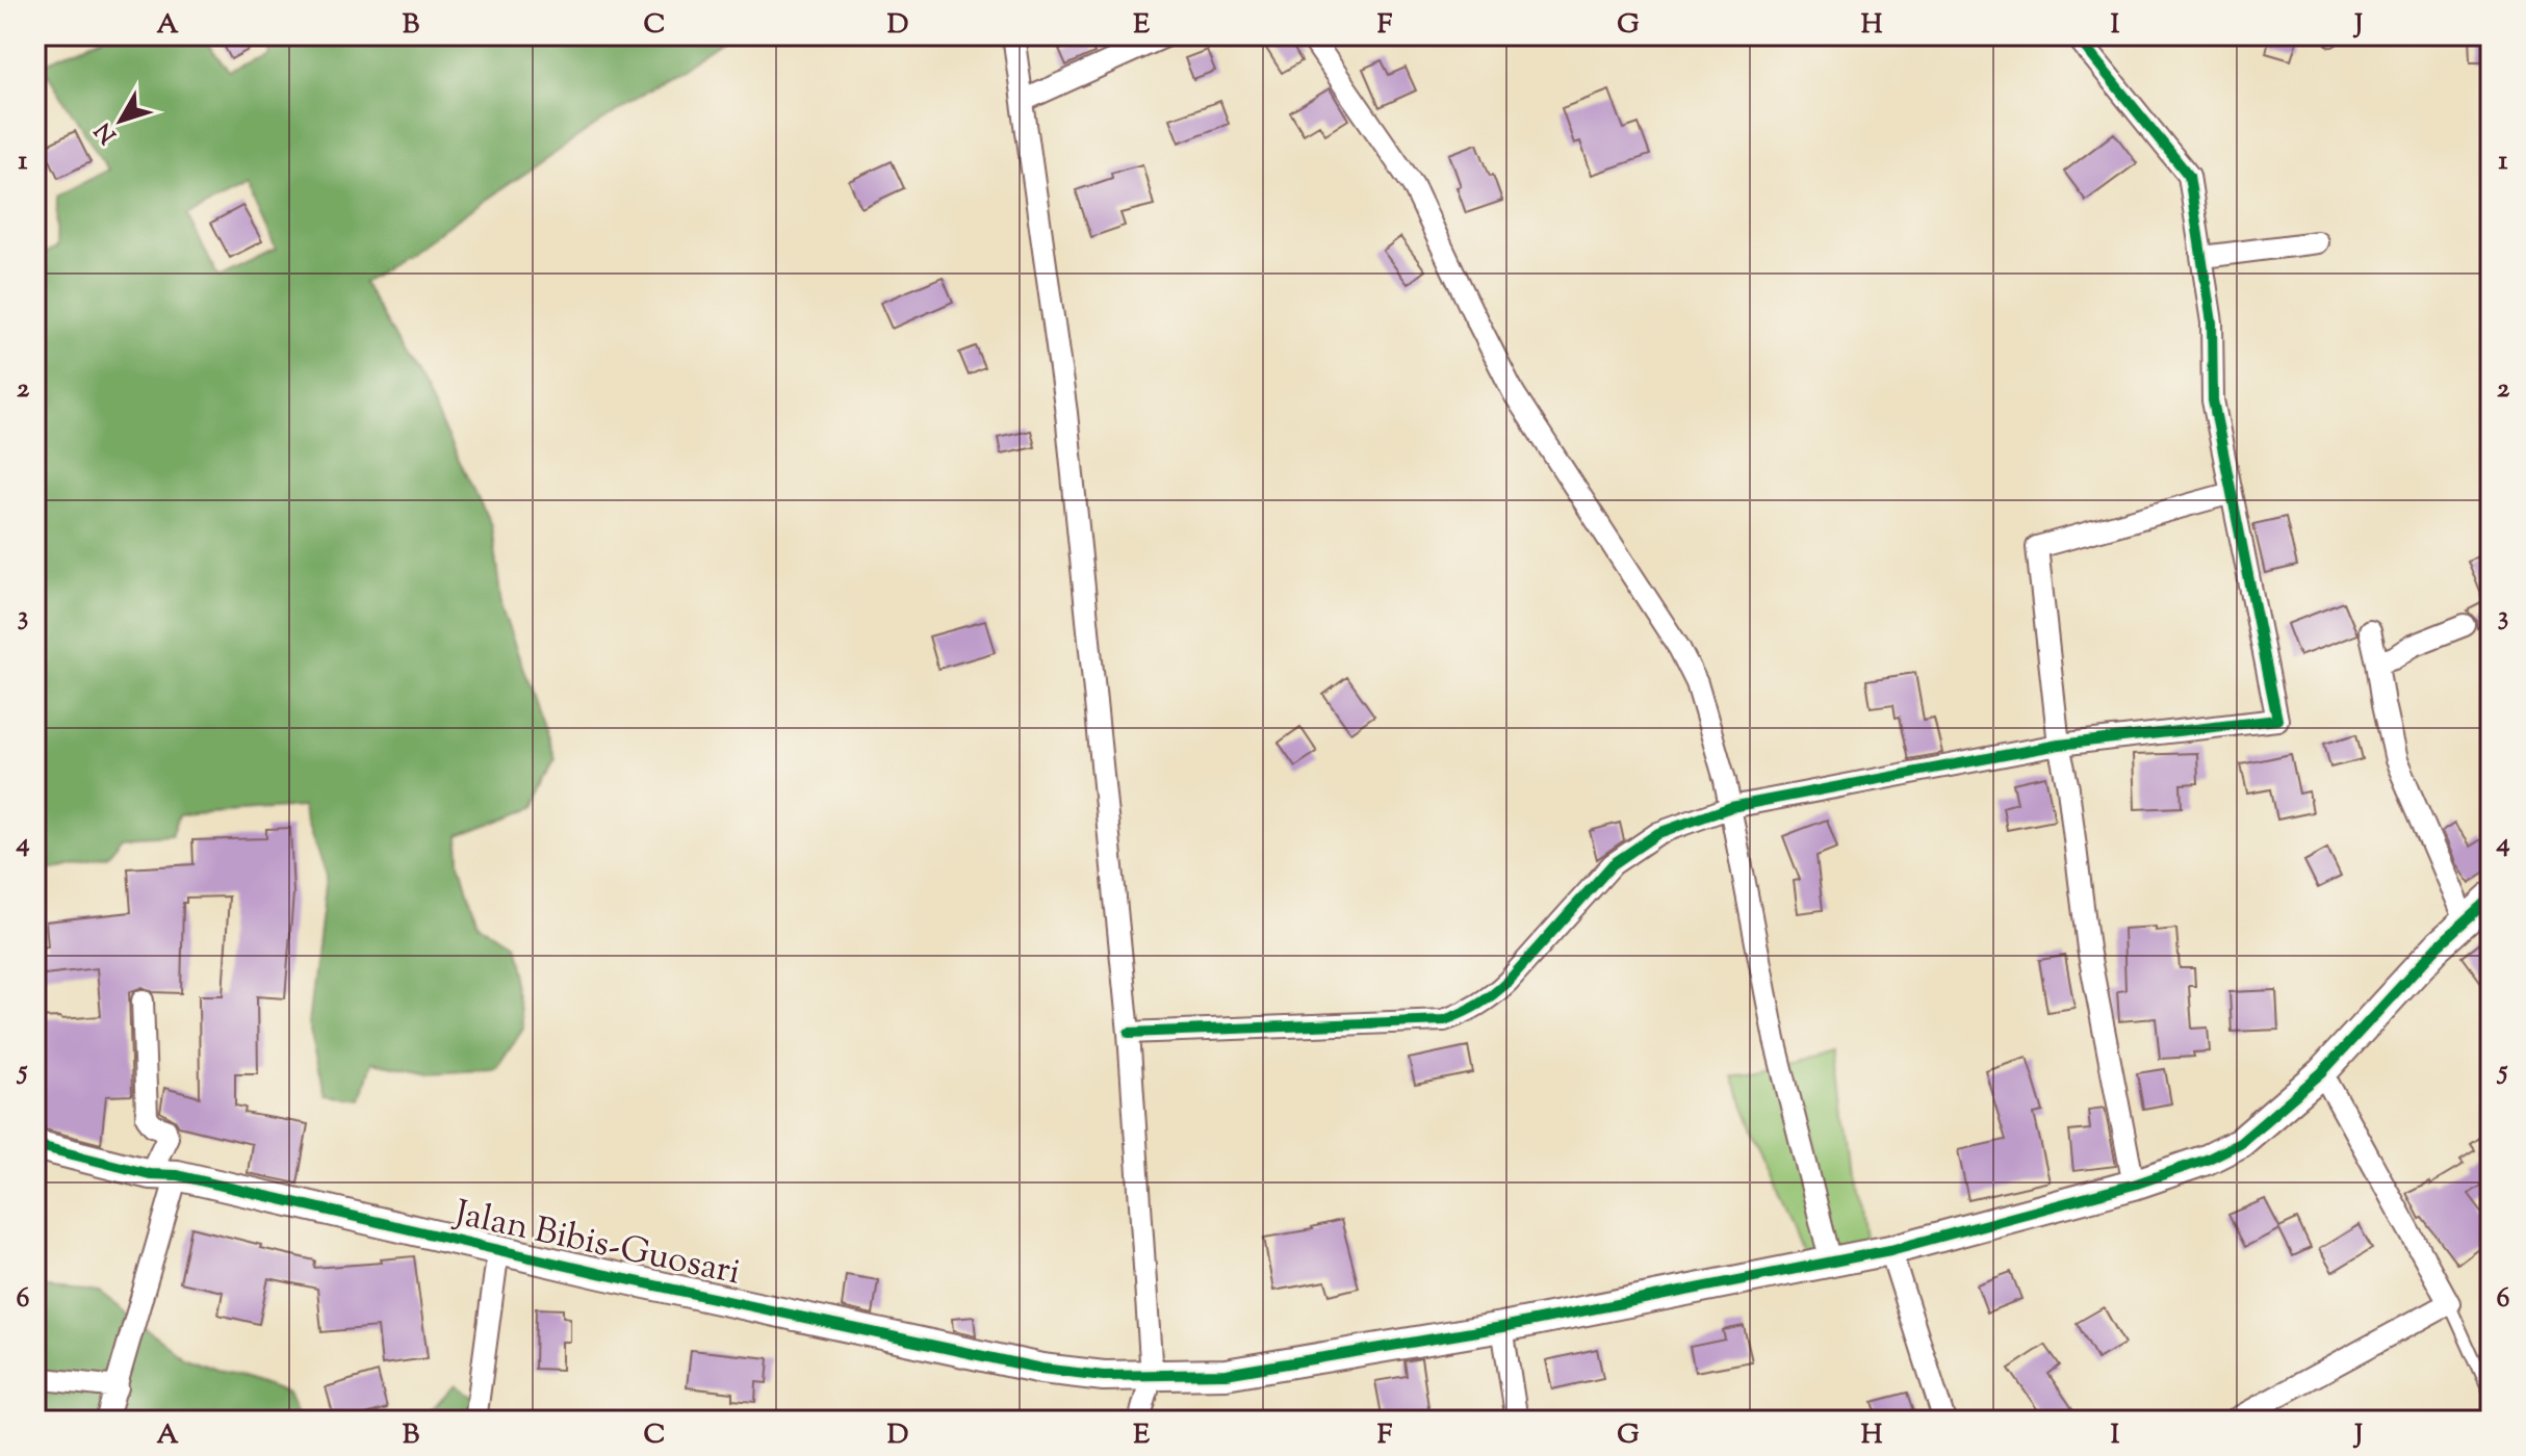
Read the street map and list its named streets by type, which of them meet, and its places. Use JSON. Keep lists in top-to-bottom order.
{
  "streets": {
    "street": ["Jalan Bibis-Guosari"]
  },
  "north": "bottom left",
  "grid": {
    "columns": [
      "A",
      "B",
      "C",
      "D",
      "E",
      "F",
      "G",
      "H",
      "I",
      "J"
    ],
    "rows": [
      "1",
      "2",
      "3",
      "4",
      "5",
      "6"
    ]
  }
}
